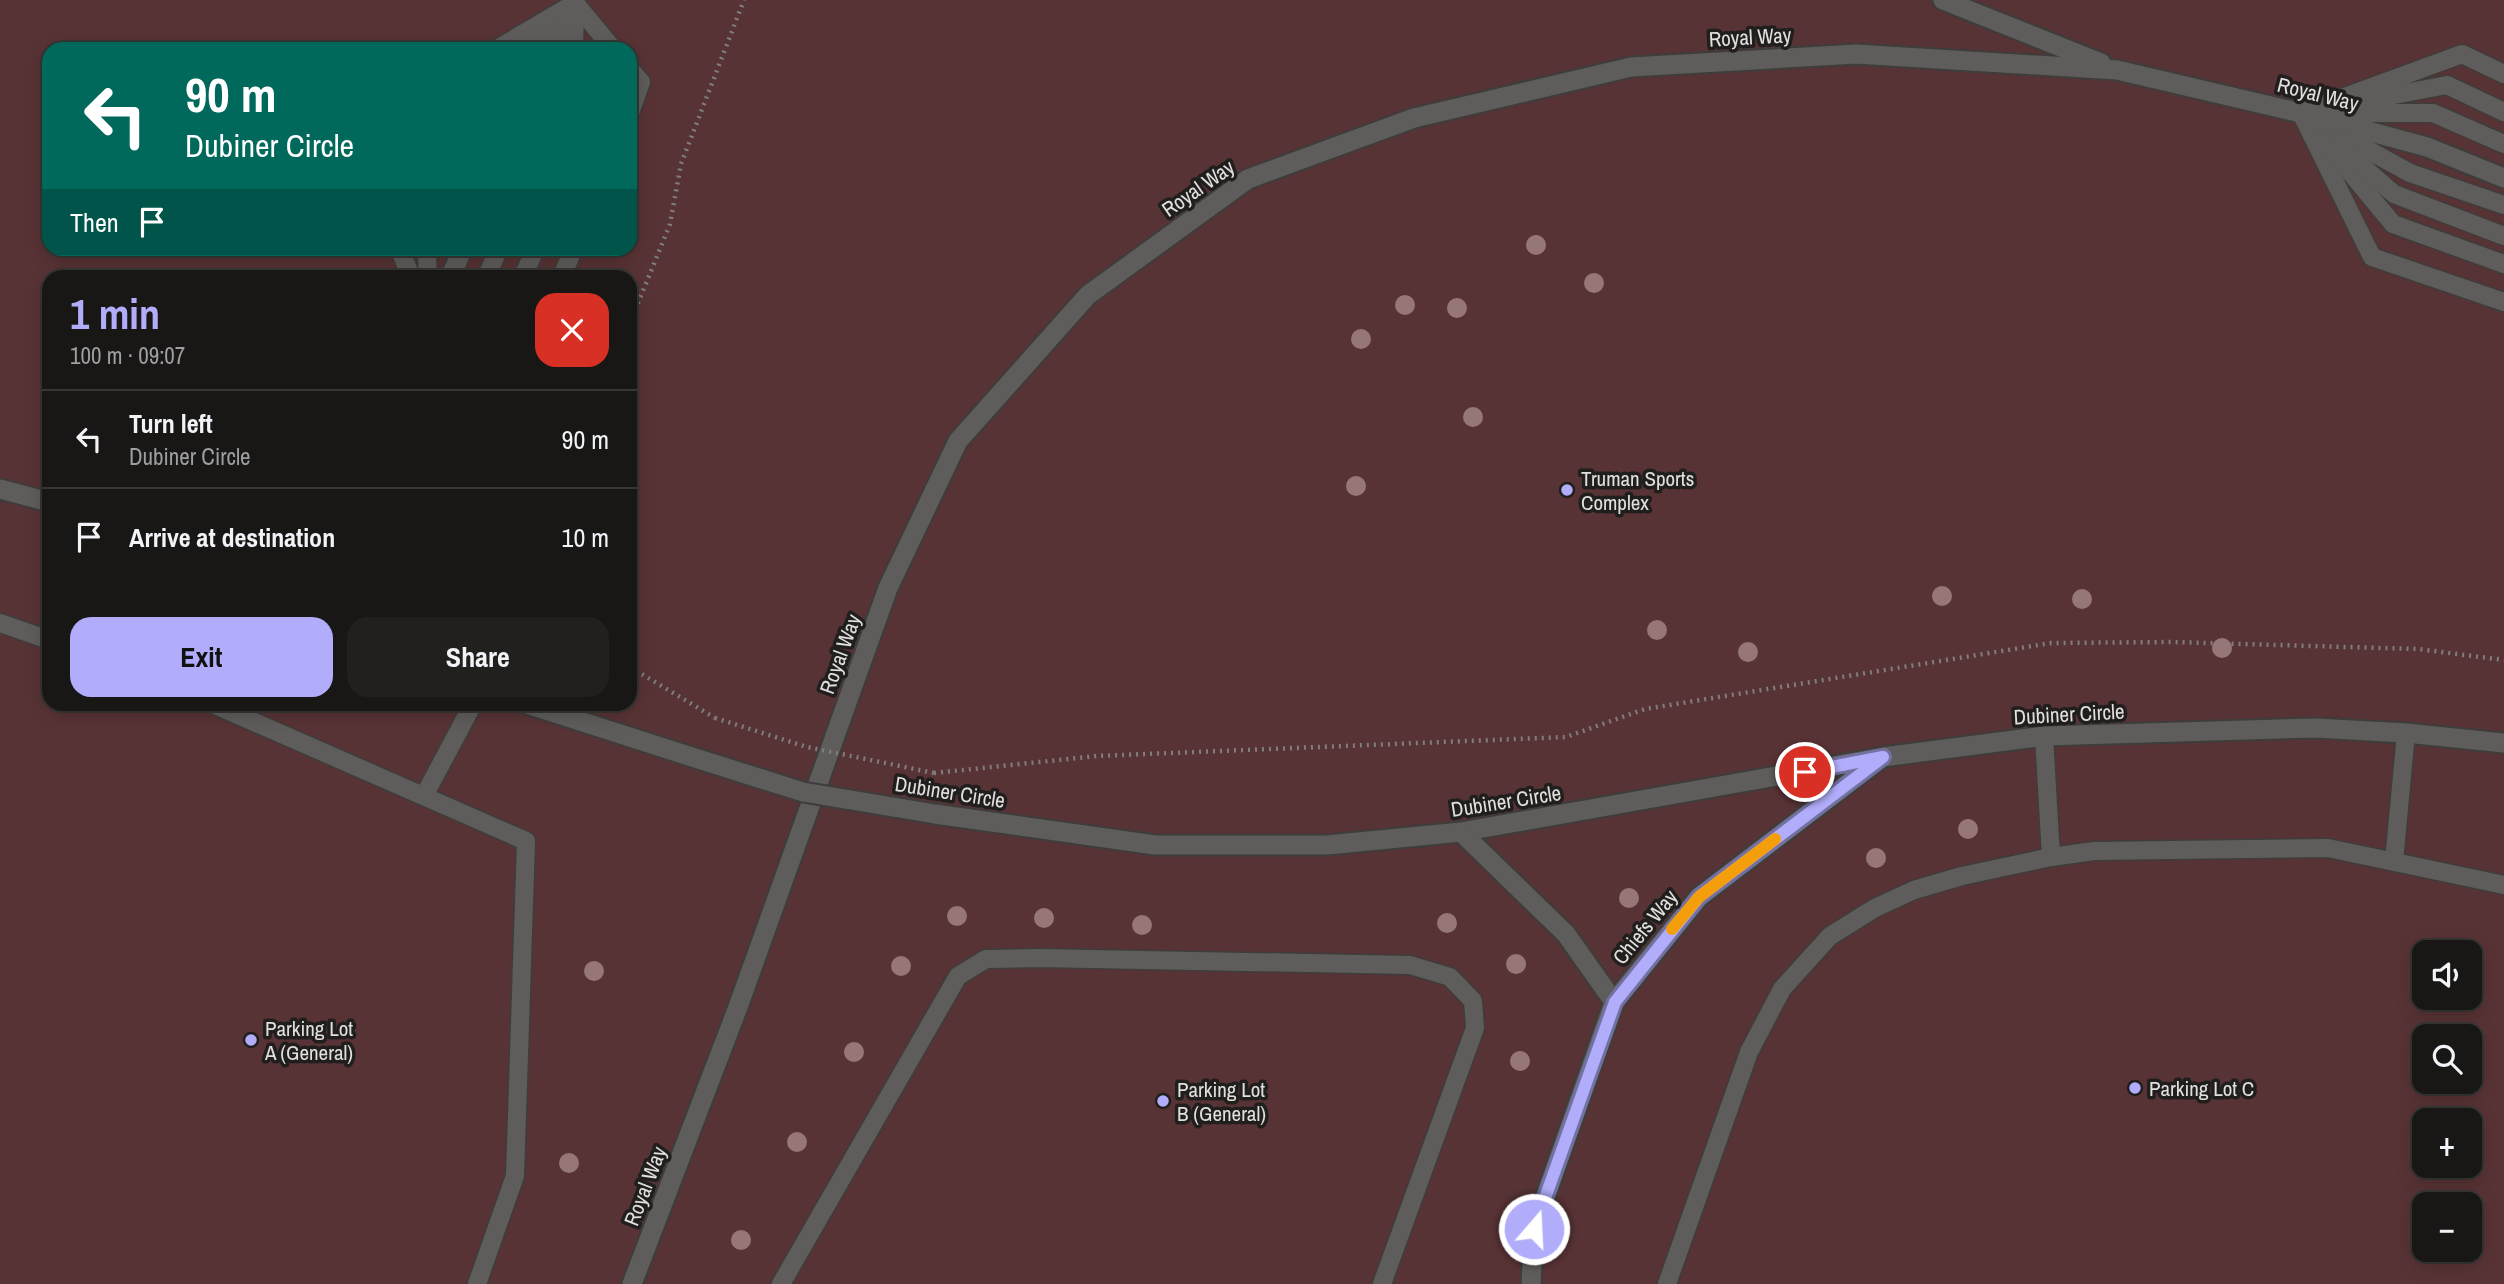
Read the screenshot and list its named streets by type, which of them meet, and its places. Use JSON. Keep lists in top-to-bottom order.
{
  "streets": {
    "street": ["Royal Way", "Dubiner Circle", "Chiefs Way"]
  },
  "crossings": [
    ["Dubiner Circle", "Chiefs Way"]
  ],
  "places": [
    "Truman Sports Complex",
    "Parking Lot A (General)",
    "Parking Lot C",
    "Parking Lot B (General)"
  ],
  "page": {
    "turn": ["90 m", "Dubiner Circle"],
    "then": "Then",
    "heading": ["1 min", "100 m · 09:07"],
    "list": [
      {
        "name": "Turn left",
        "note": "Dubiner Circle",
        "value": "90 m"
      },
      {
        "name": "Arrive at destination",
        "value": "10 m"
      }
    ],
    "buttons": ["Exit", "Share"],
    "map_buttons": ["+", "−"]
  }
}
